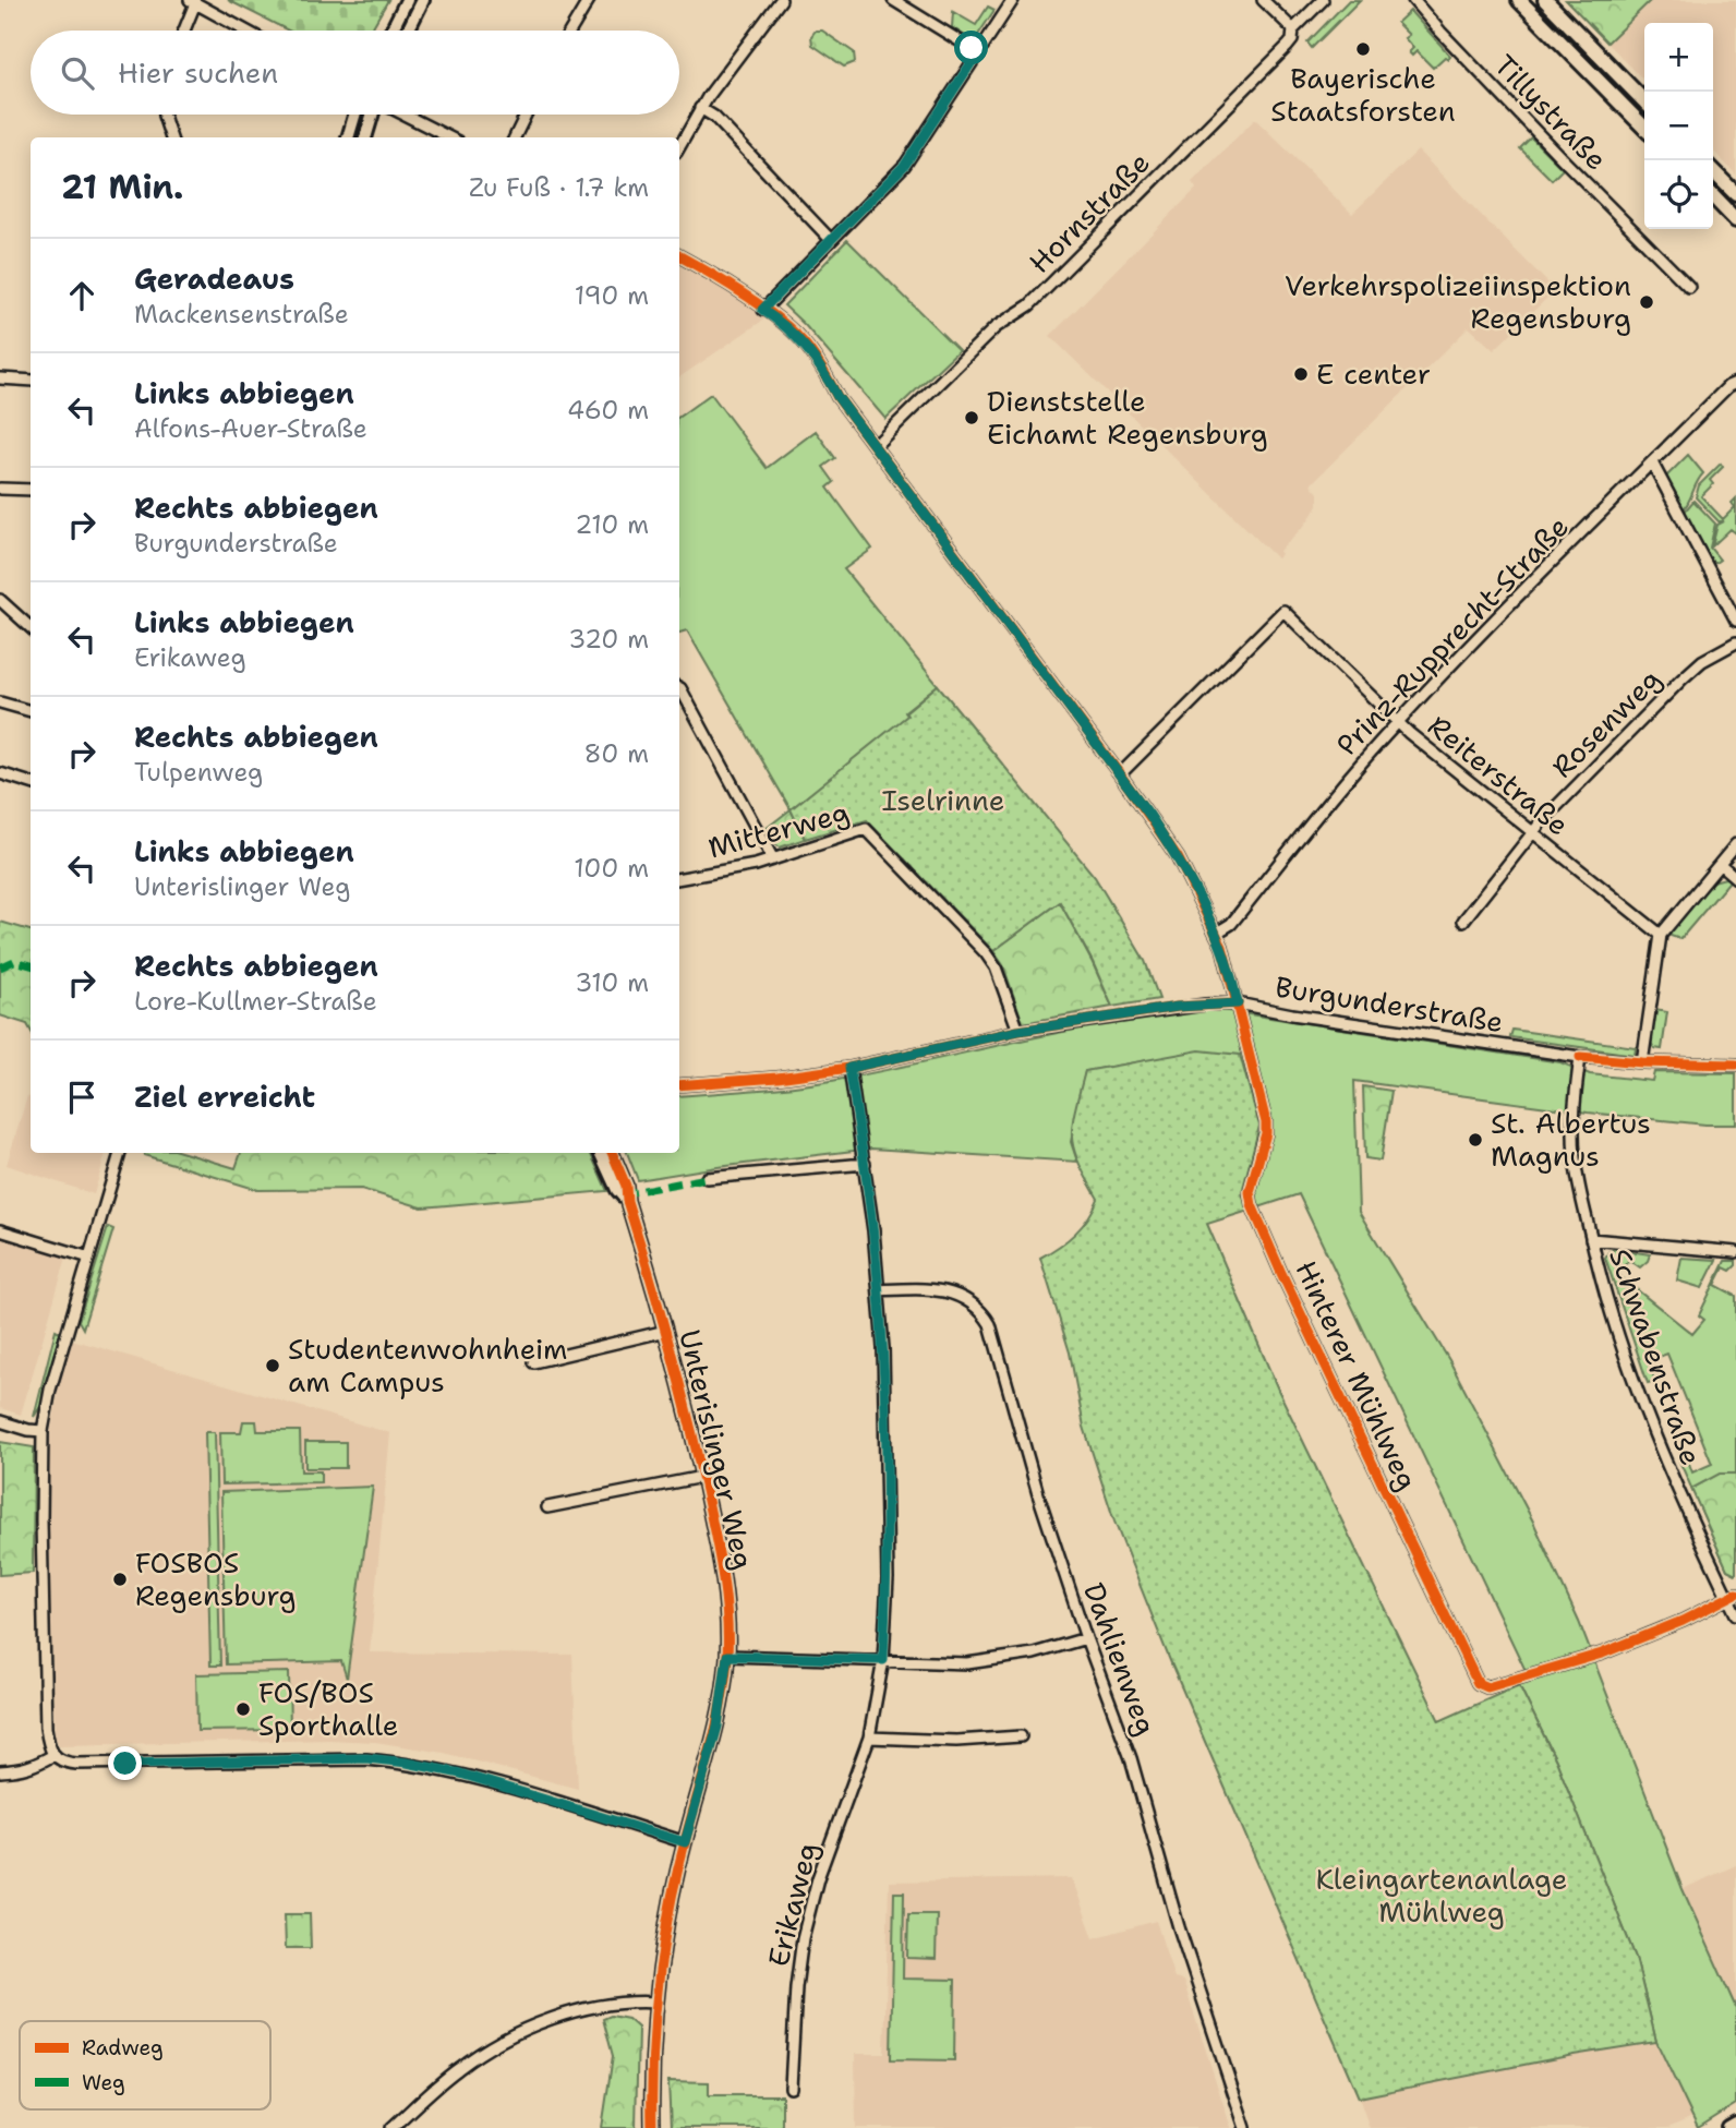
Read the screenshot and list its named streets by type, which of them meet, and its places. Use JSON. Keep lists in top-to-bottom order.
{
  "streets": {
    "street": [
      "Tillystraße",
      "Hornstraße",
      "Prinz-Rupprecht-Straße",
      "Rosenweg",
      "Reiterstraße",
      "Mitterweg",
      "Burgunderstraße",
      "Schwabenstraße",
      "Hinterer Mühlweg",
      "Unterislinger Weg",
      "Dahlienweg",
      "Erikaweg"
    ]
  },
  "crossings": [
    ["Prinz-Rupprecht-Straße", "Reiterstraße"],
    ["Rosenweg", "Reiterstraße"],
    ["Mitterweg", "Burgunderstraße"],
    ["Burgunderstraße", "Schwabenstraße"],
    ["Burgunderstraße", "Hinterer Mühlweg"],
    ["Burgunderstraße", "Erikaweg"],
    ["Schwabenstraße", "Hinterer Mühlweg"],
    ["Dahlienweg", "Erikaweg"]
  ],
  "parks": ["Iselrinne", "Kleingartenanlage Mühlweg"],
  "places": [
    "Bayerische Staatsforsten",
    "Verkehrspolizeiinspektion Regensburg",
    "E center",
    "Dienststelle Eichamt Regensburg",
    "St. Albertus Magnus",
    "Studentenwohnheim am Campus",
    "FOSBOS Regensburg",
    "FOS/BOS Sporthalle"
  ],
  "legend": ["Radweg", "Weg"],
  "page": {
    "map_buttons": ["+", "−"],
    "search": "Hier suchen",
    "heading": ["21 Min.", "Zu Fuß · 1.7 km"],
    "list": [
      ["Geradeaus", "Mackensenstraße", "190 m"],
      ["Links abbiegen", "Alfons-Auer-Straße", "460 m"],
      ["Rechts abbiegen", "Burgunderstraße", "210 m"],
      ["Links abbiegen", "Erikaweg", "320 m"],
      ["Rechts abbiegen", "Tulpenweg", "80 m"],
      ["Links abbiegen", "Unterislinger Weg", "100 m"],
      ["Rechts abbiegen", "Lore-Kullmer-Straße", "310 m"],
      "Ziel erreicht"
    ]
  }
}
